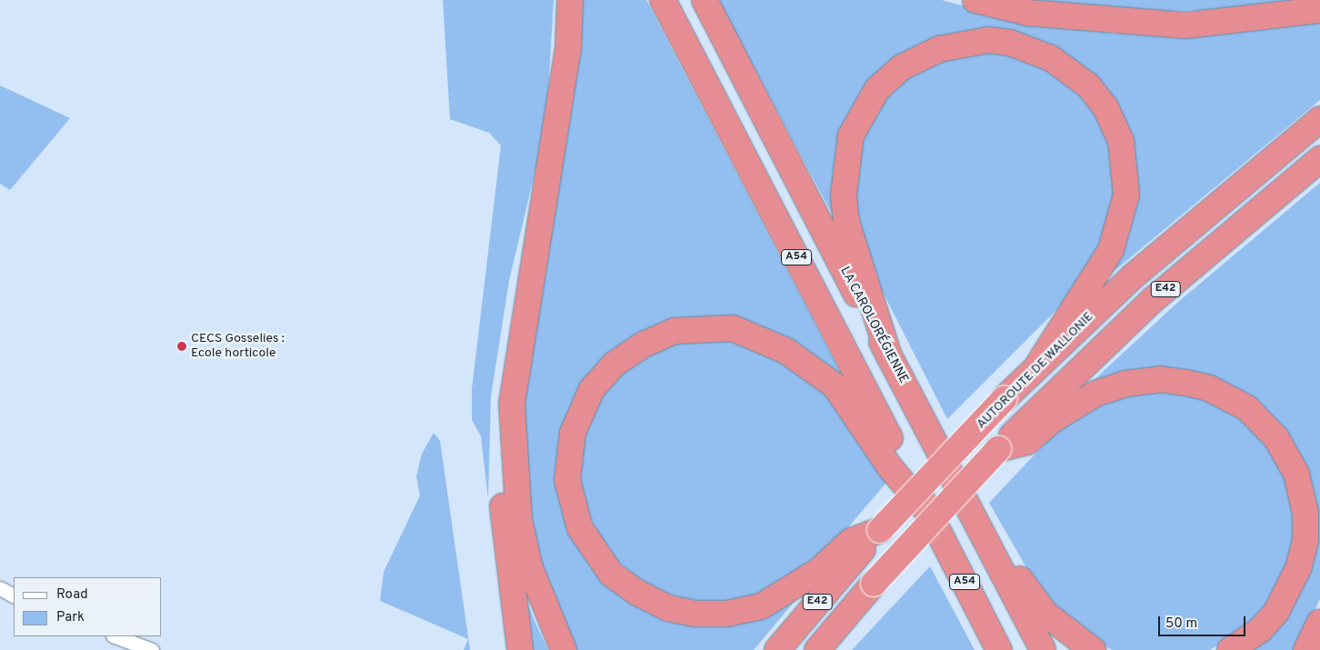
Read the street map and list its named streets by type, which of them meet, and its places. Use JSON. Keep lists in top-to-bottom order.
{
  "streets": {
    "highway": [
      "A54",
      "E42",
      "LA CAROLORÉGIENNE",
      "AUTOROUTE DE WALLONIE"
    ]
  },
  "crossings": [
    ["E42", "AUTOROUTE DE WALLONIE"]
  ],
  "places": ["CECS Gosselies : Ecole horticole"],
  "legend": ["Road", "Park"],
  "scale_bar": "50 m"
}
